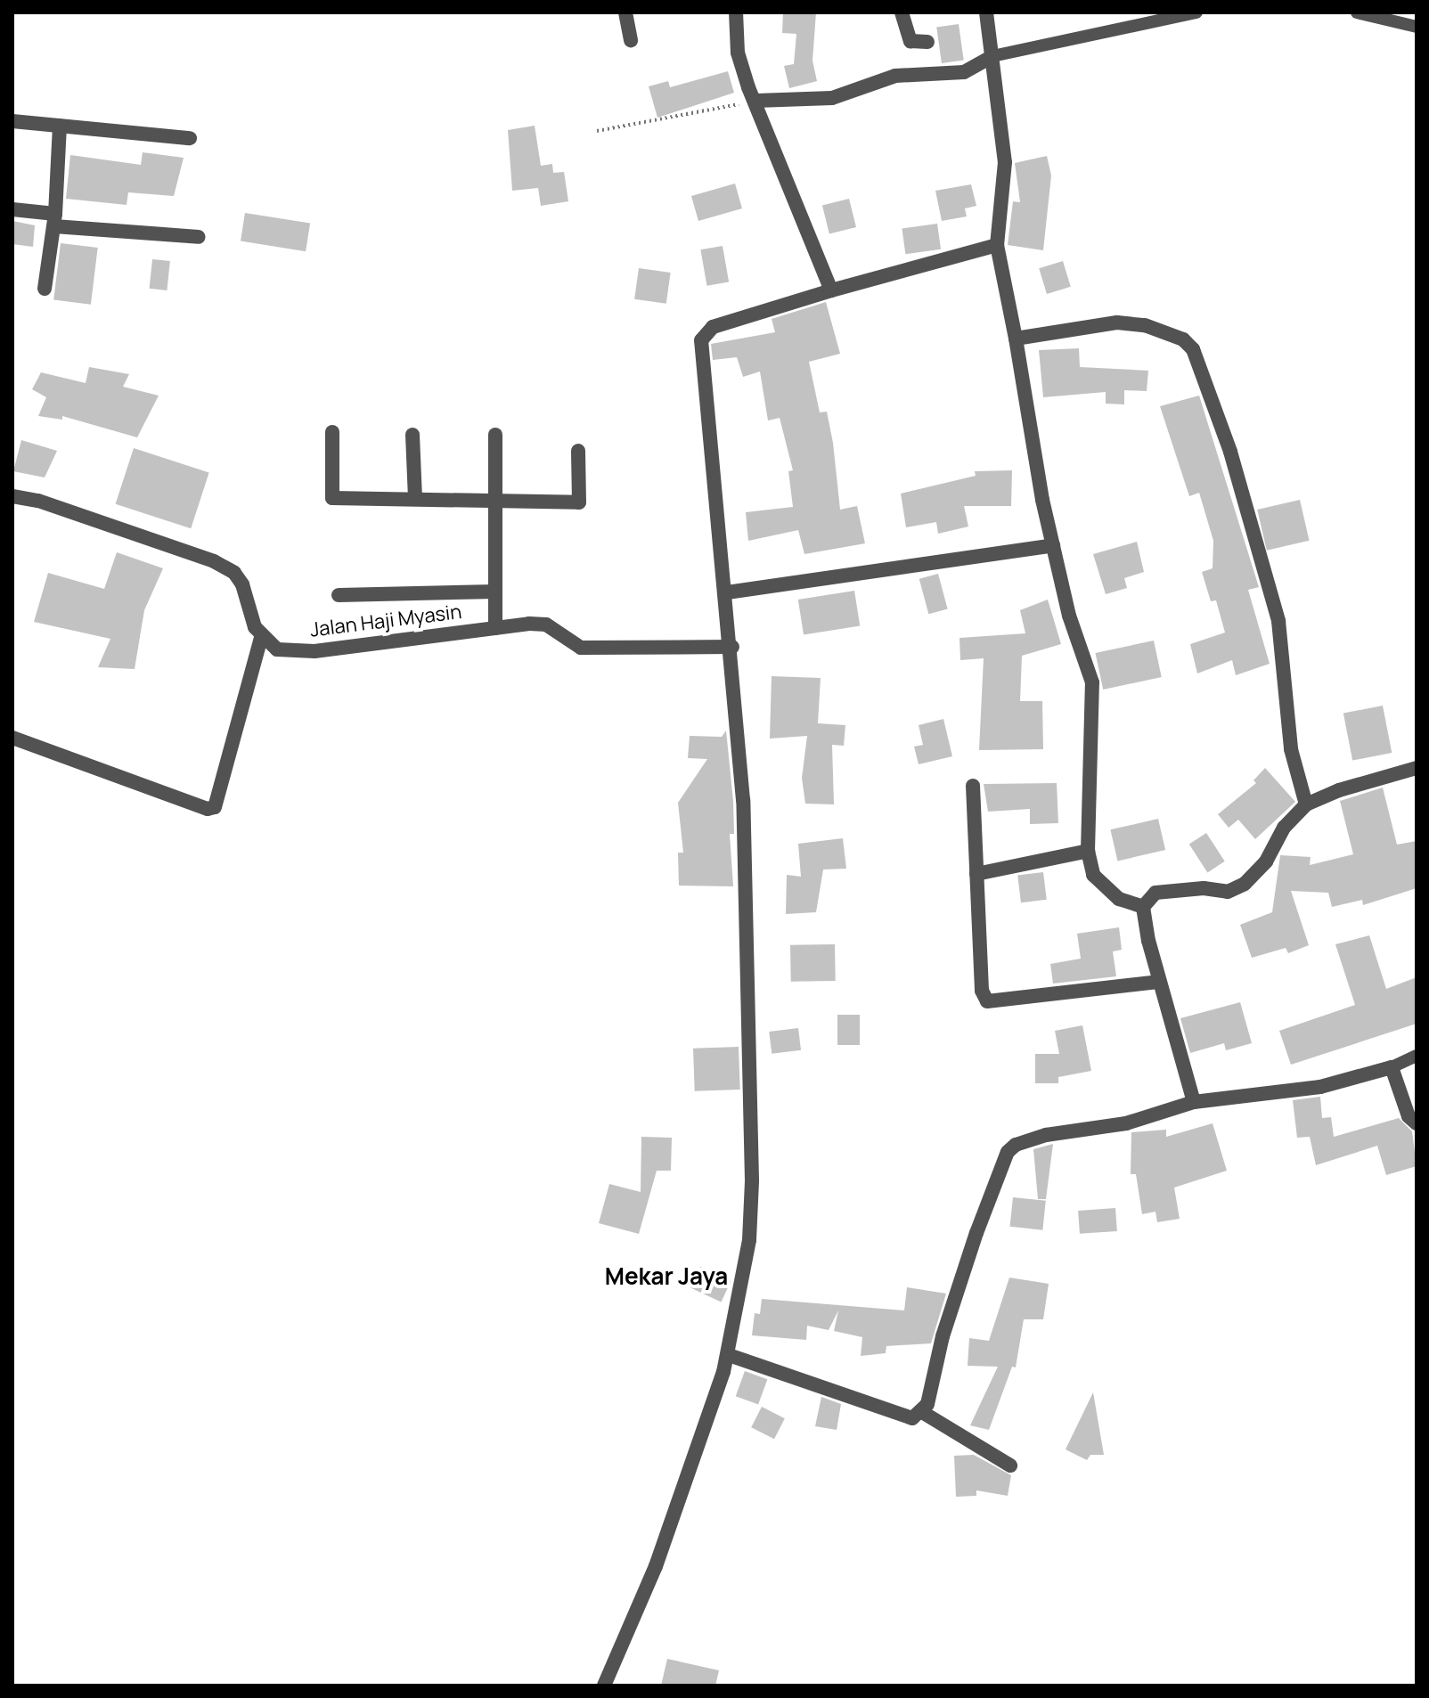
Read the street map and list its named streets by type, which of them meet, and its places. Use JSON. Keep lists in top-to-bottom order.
{
  "streets": {
    "street": ["Jalan Haji Myasin"]
  },
  "districts": ["Mekar Jaya"]
}
